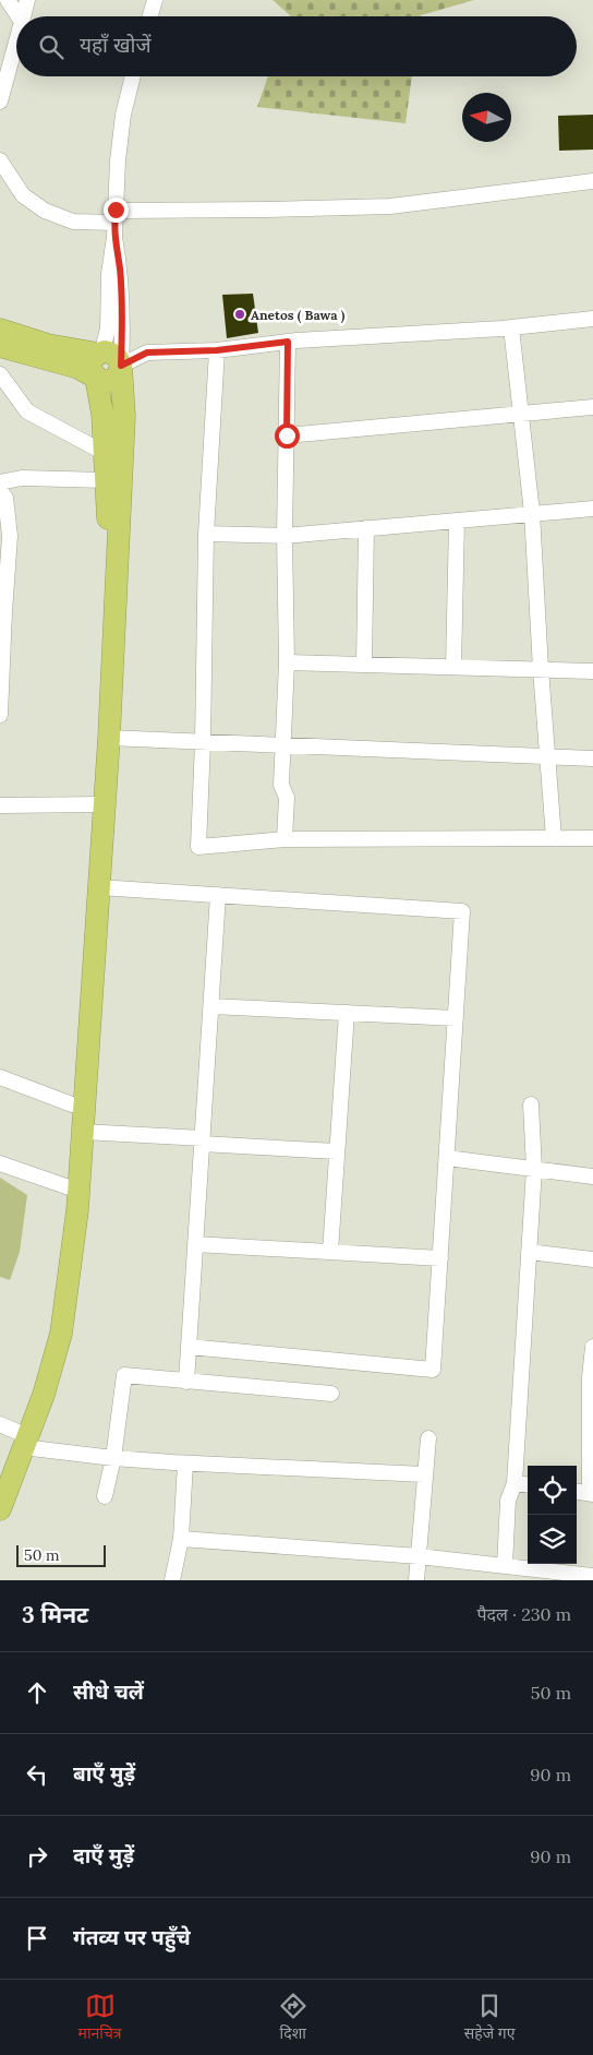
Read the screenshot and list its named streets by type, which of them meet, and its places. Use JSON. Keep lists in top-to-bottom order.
{
  "places": ["Anetos ( Bawa )"],
  "scale_bar": "50 m",
  "north": "left",
  "page": {
    "search": "यहाँ खोजें",
    "scale": "50 m",
    "heading": ["3 मिनट", "पैदल · 230 m"],
    "list": [
      ["सीधे चलें", "50 m"],
      ["बाएँ मुड़ें", "90 m"],
      ["दाएँ मुड़ें", "90 m"],
      "गंतव्य पर पहुँचे"
    ],
    "nav": ["मानचित्र", "दिशा", "सहेजे गए"]
  }
}
